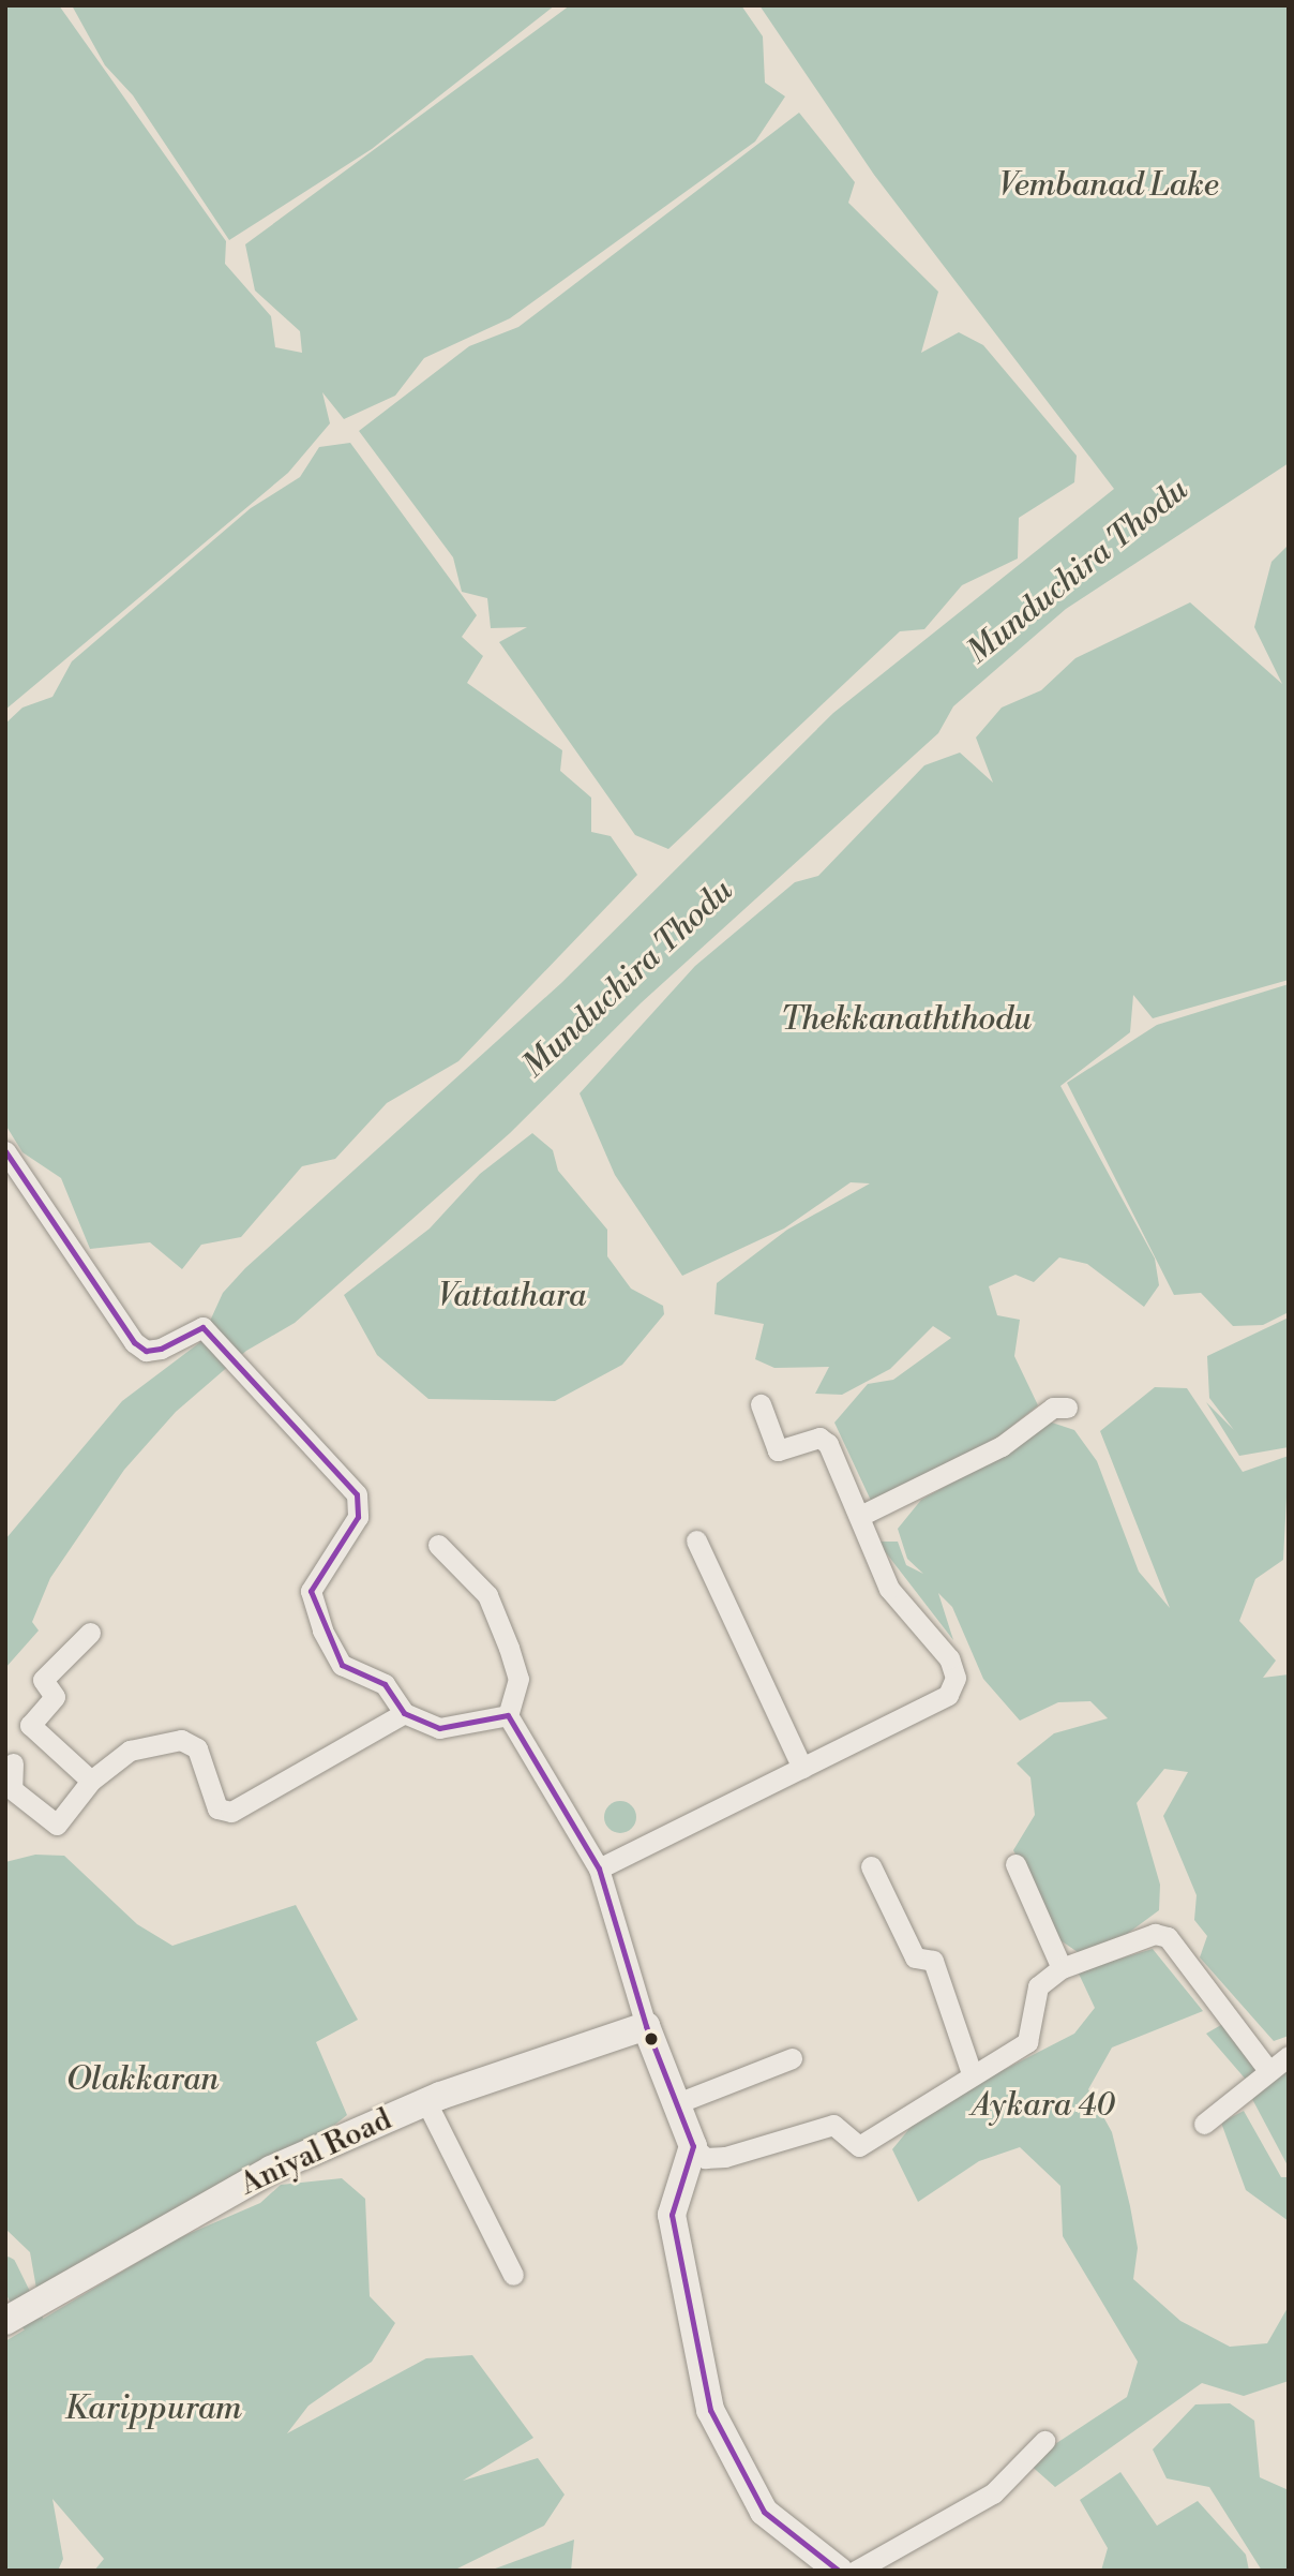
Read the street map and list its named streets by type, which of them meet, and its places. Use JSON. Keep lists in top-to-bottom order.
{
  "streets": {
    "main road": ["Aniyal Road"]
  },
  "water": [
    "Vembanad Lake",
    "Munduchira Thodu",
    "Thekkanaththodu",
    "Vattathara",
    "Olakkaran",
    "Aykara 40",
    "Karippuram"
  ]
}
